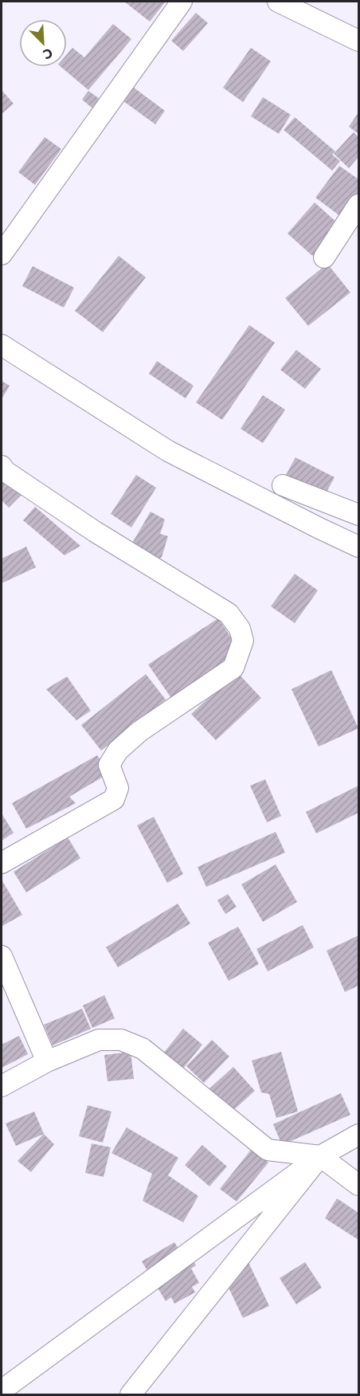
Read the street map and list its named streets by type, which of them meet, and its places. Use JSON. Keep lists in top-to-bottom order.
{
  "north": "bottom right"
}
